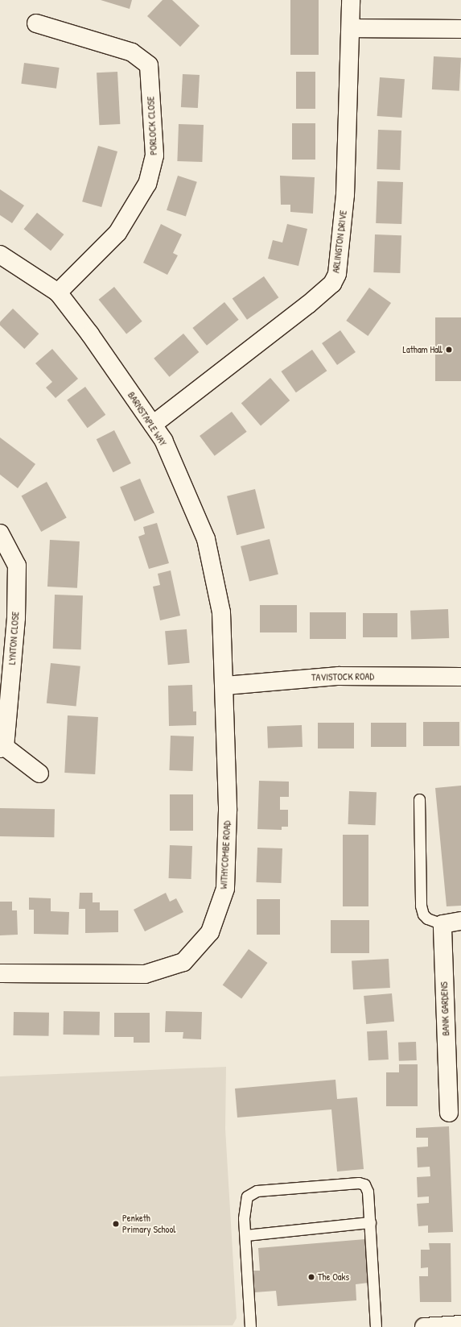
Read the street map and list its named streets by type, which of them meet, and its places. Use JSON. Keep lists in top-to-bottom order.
{
  "streets": {
    "street": [
      "PORLOCK CLOSE",
      "ARLINGTON DRIVE",
      "BARNSTAPLE WAY",
      "LYNTON CLOSE",
      "TAVISTOCK ROAD",
      "WITHYCOMBE ROAD",
      "BANK GARDENS"
    ]
  },
  "crossings": [
    ["PORLOCK CLOSE", "BARNSTAPLE WAY"],
    ["ARLINGTON DRIVE", "BARNSTAPLE WAY"],
    ["BARNSTAPLE WAY", "TAVISTOCK ROAD"],
    ["BARNSTAPLE WAY", "WITHYCOMBE ROAD"],
    ["TAVISTOCK ROAD", "WITHYCOMBE ROAD"]
  ],
  "places": ["Latham Hall", "Penketh Primary School", "The Oaks"]
}
